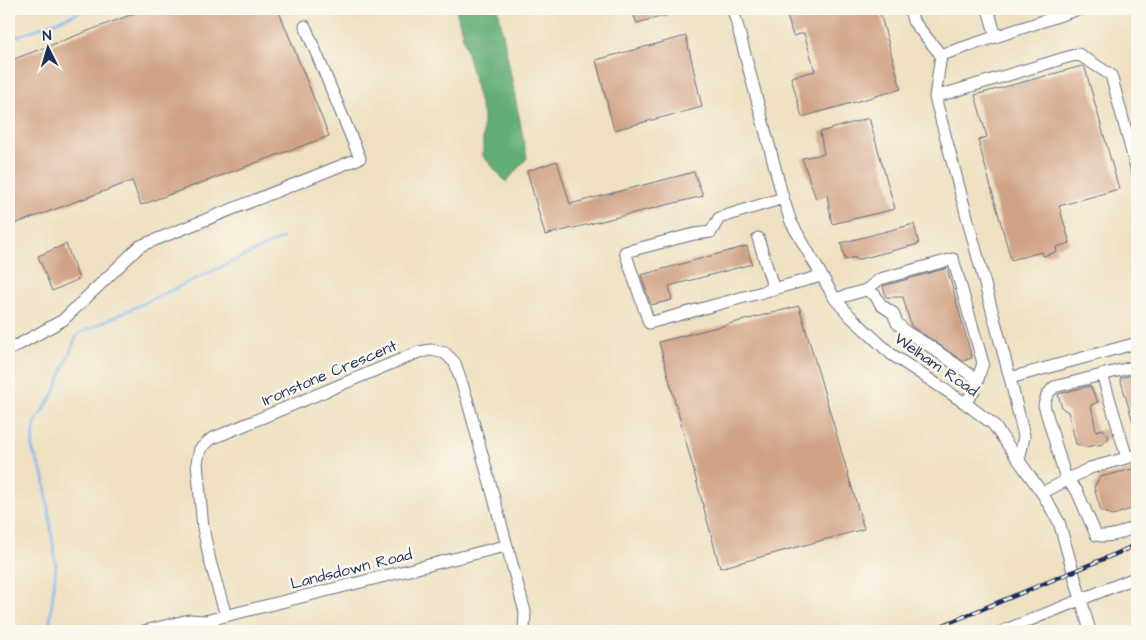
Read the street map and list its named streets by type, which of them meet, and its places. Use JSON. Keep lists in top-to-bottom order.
{
  "streets": {
    "street": ["Welham Road", "Ironstone Crescent", "Landsdown Road"]
  },
  "crossings": [
    ["Ironstone Crescent", "Landsdown Road"]
  ],
  "north": "top"
}
